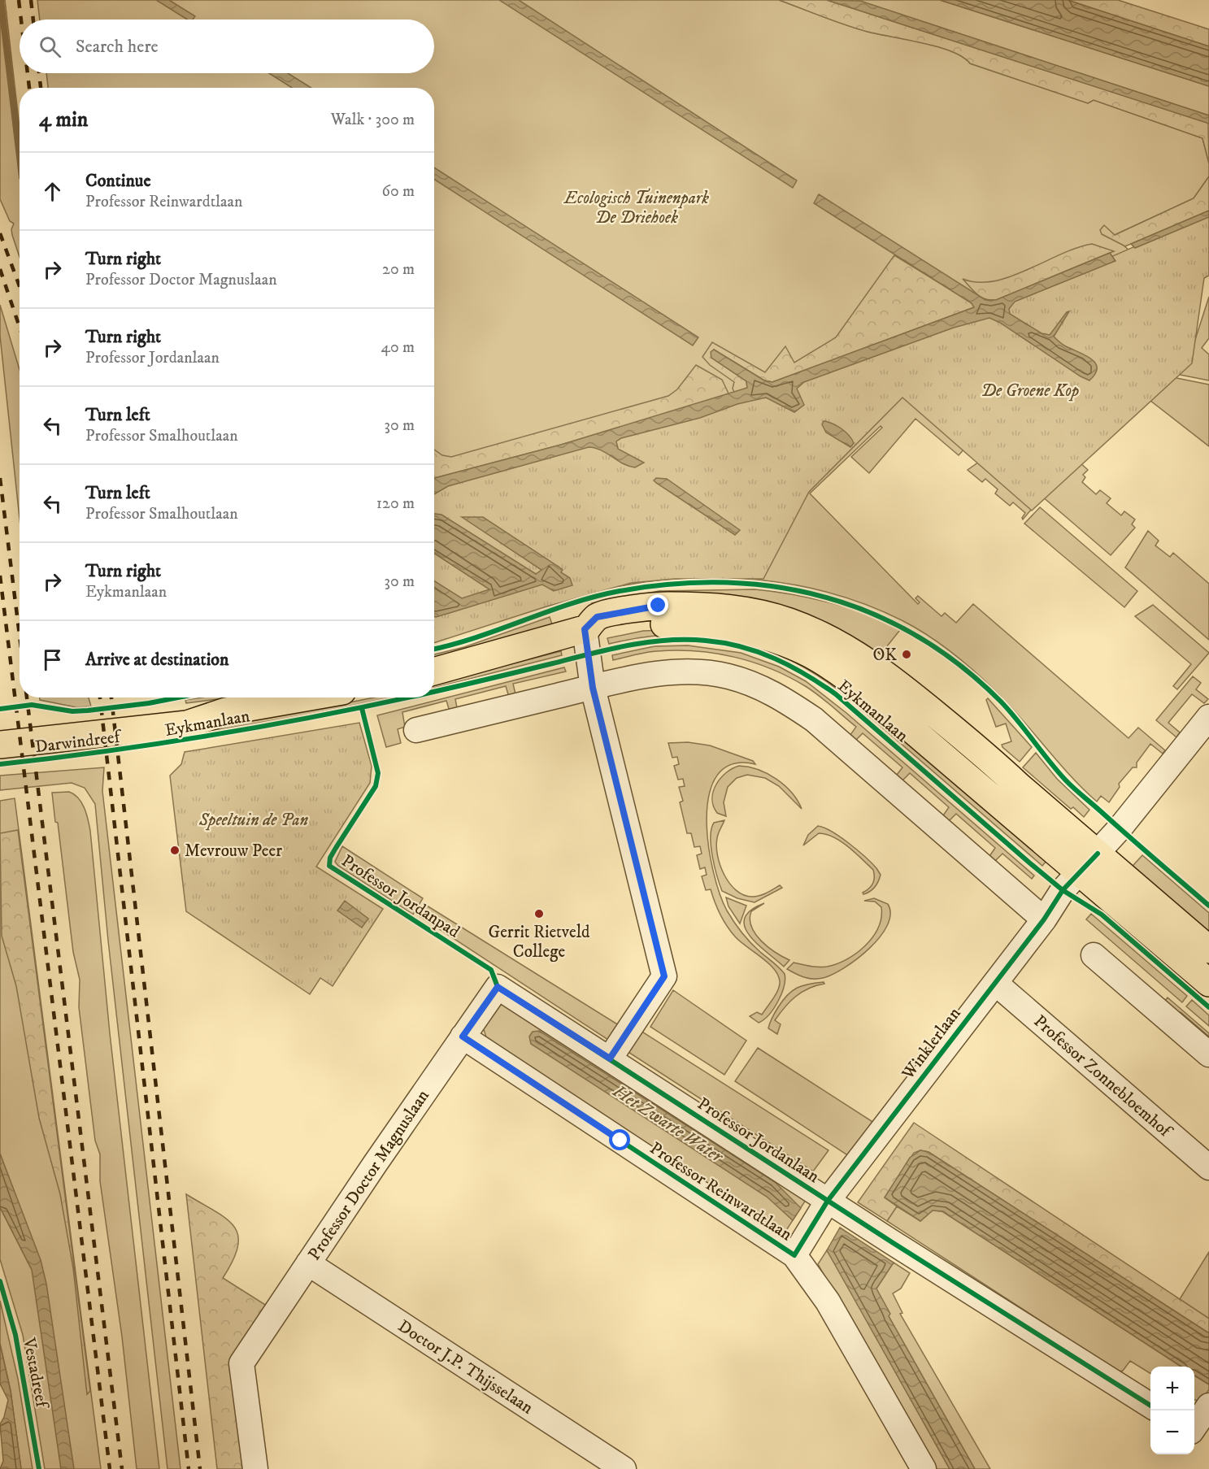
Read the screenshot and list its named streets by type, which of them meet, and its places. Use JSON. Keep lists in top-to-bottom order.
{
  "streets": {
    "main road": ["Eykmanlaan", "Darwindreef"],
    "street": [
      "Winklerlaan",
      "Professor Zonnebloemhof",
      "Professor Jordanlaan",
      "Professor Doctor Magnuslaan",
      "Professor Reinwardtlaan",
      "Doctor J.P. Thijsselaan"
    ],
    "cycle path": ["Professor Jordanpad", "Vestadreef"]
  },
  "crossings": [
    ["Eykmanlaan", "Darwindreef"],
    ["Eykmanlaan", "Winklerlaan"],
    ["Winklerlaan", "Professor Zonnebloemhof"],
    ["Winklerlaan", "Professor Jordanlaan"],
    ["Winklerlaan", "Professor Reinwardtlaan"],
    ["Professor Jordanlaan", "Professor Doctor Magnuslaan"],
    ["Professor Doctor Magnuslaan", "Professor Reinwardtlaan"],
    ["Professor Doctor Magnuslaan", "Doctor J.P. Thijsselaan"]
  ],
  "water": ["Het Zwarte Water"],
  "parks": ["Ecologisch Tuinenpark De Driehoek", "De Groene Kop", "Speeltuin de Pan"],
  "places": ["OK", "Mevrouw Peer", "Gerrit Rietveld College"],
  "page": {
    "search": "Search here",
    "heading": ["4 min", "Walk · 300 m"],
    "list": [
      ["Continue", "Professor Reinwardtlaan", "60 m"],
      ["Turn right", "Professor Doctor Magnuslaan", "20 m"],
      ["Turn right", "Professor Jordanlaan", "40 m"],
      ["Turn left", "Professor Smalhoutlaan", "30 m"],
      ["Turn left", "Professor Smalhoutlaan", "120 m"],
      ["Turn right", "Eykmanlaan", "30 m"],
      "Arrive at destination"
    ],
    "map_buttons": ["+", "−"]
  }
}
